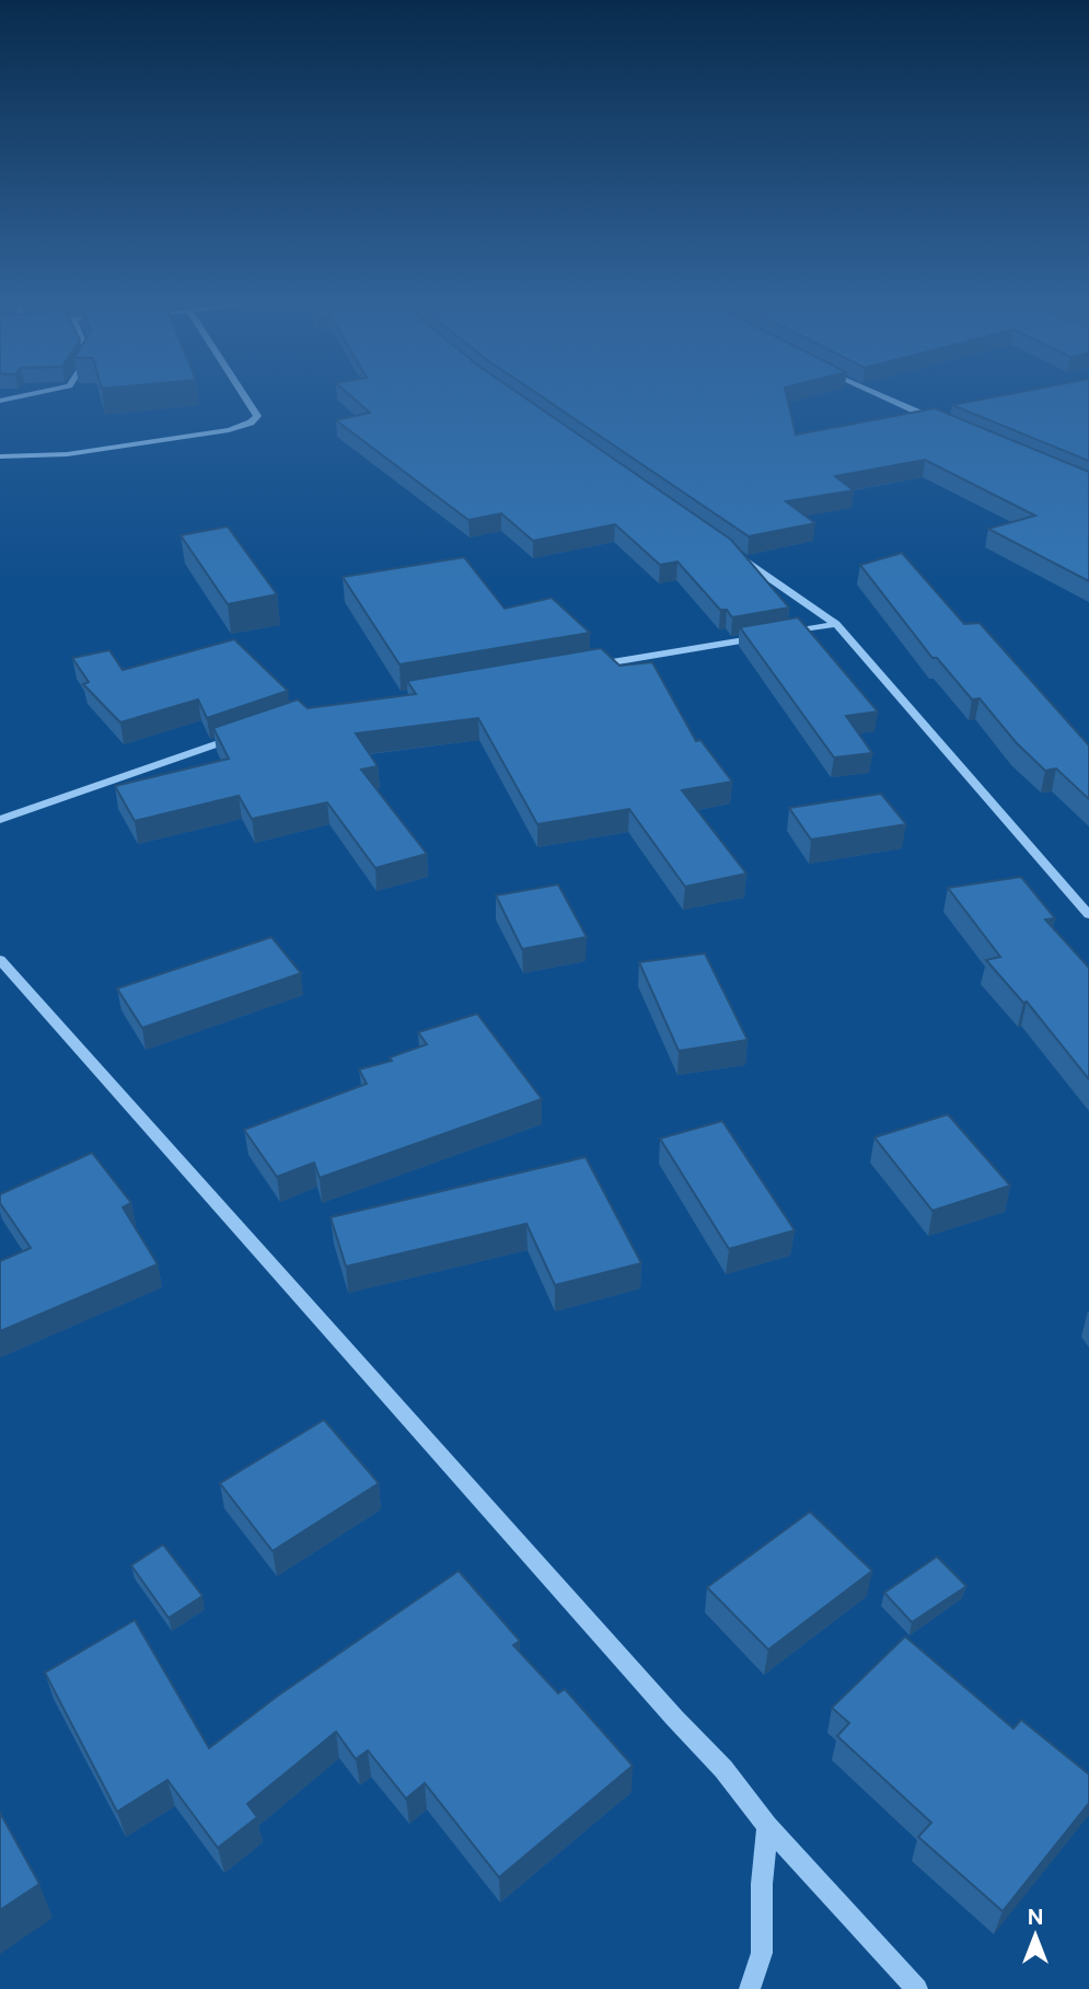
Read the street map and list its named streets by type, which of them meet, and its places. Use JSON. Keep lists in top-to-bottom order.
{
  "north": "top"
}
